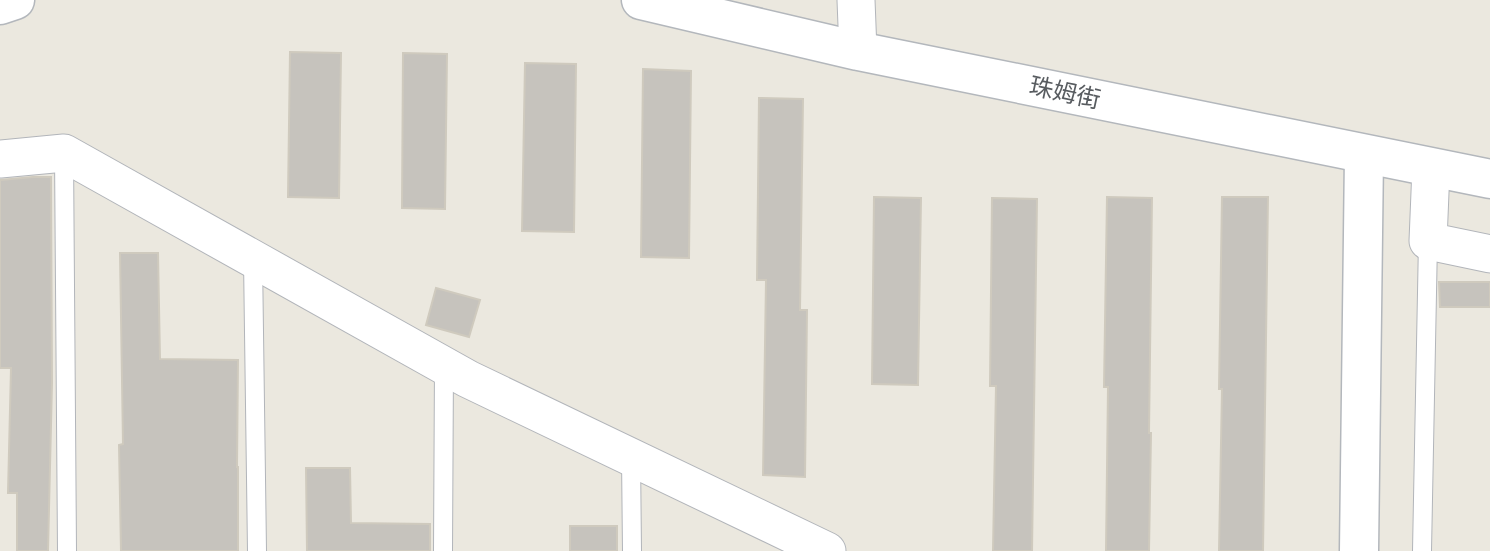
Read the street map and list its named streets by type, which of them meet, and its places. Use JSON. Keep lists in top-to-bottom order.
{
  "streets": {
    "main road": ["珠姆街"]
  }
}
